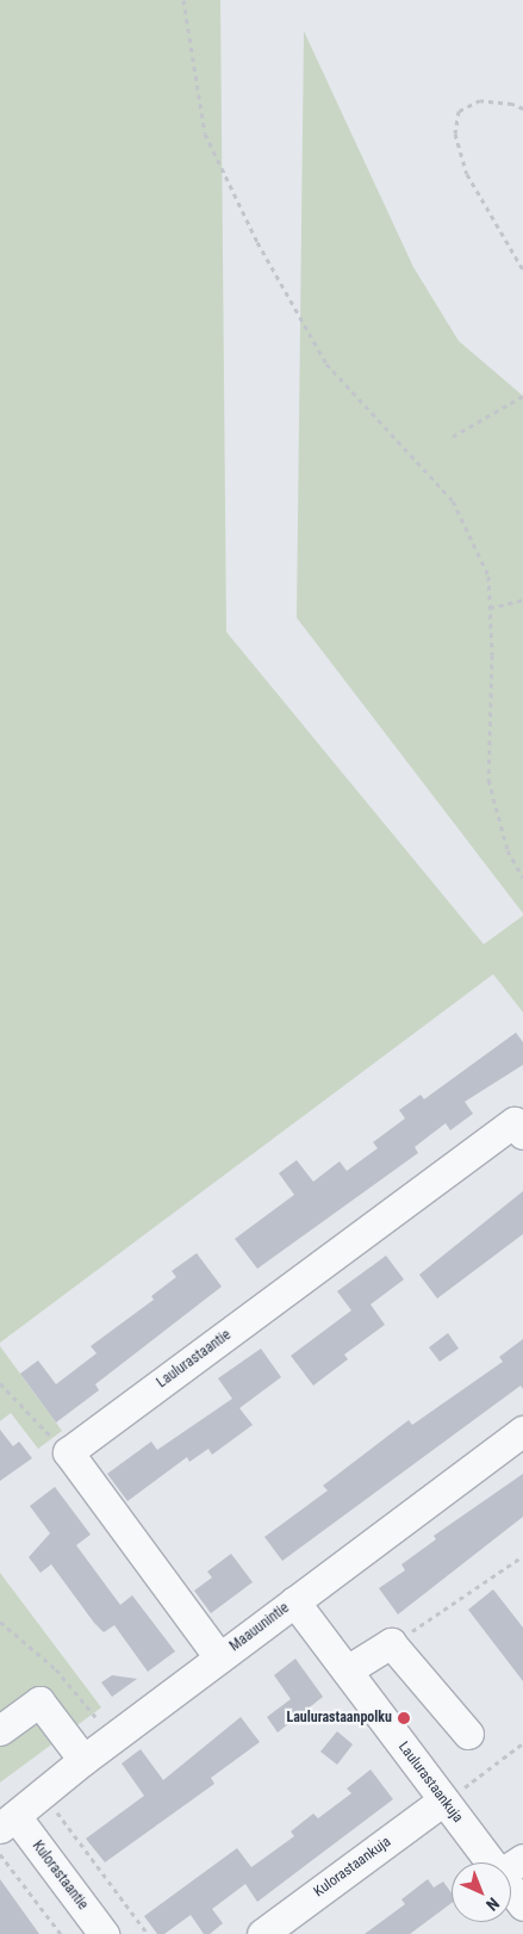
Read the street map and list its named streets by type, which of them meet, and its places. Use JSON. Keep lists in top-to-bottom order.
{
  "streets": {
    "street": [
      "Laulurastaantie",
      "Maauunintie",
      "Laulurastaankuja",
      "Kulorastaankuja",
      "Kulorastaantie"
    ]
  },
  "crossings": [
    ["Maauunintie", "Laulurastaankuja"],
    ["Maauunintie", "Kulorastaantie"],
    ["Laulurastaankuja", "Kulorastaankuja"]
  ],
  "places": ["Laulurastaanpolku"],
  "north": "bottom right"
}
